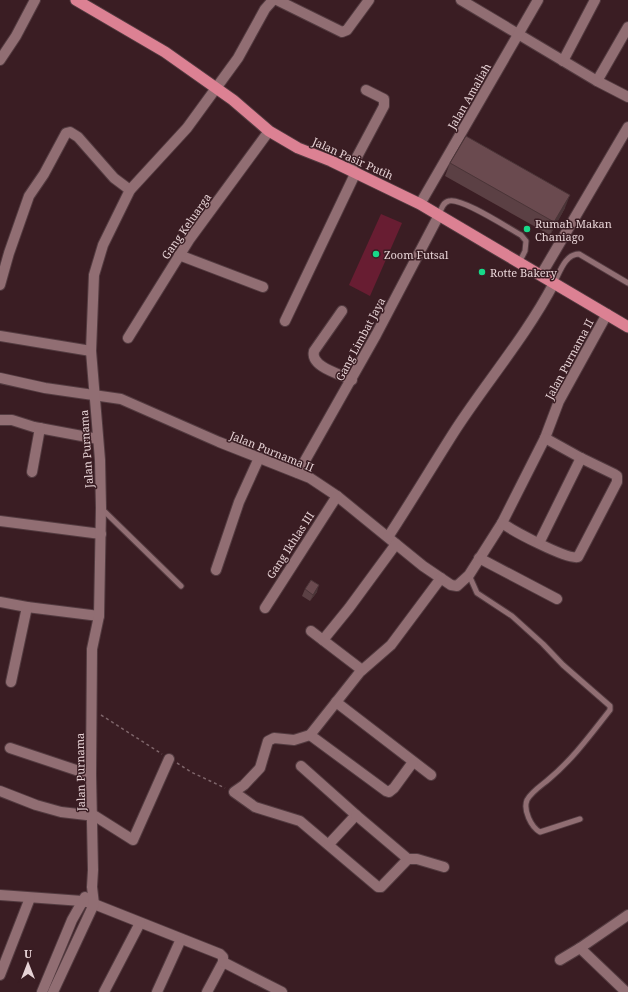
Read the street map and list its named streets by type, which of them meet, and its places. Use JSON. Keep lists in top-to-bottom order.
{
  "streets": {
    "highway": ["Jalan Pasir Putih"],
    "street": [
      "Jalan Amaliah",
      "Gang Keluarga",
      "Gang Limbat Jaya",
      "Jalan Purnama II",
      "Jalan Purnama",
      "Gang Ikhlas III"
    ]
  },
  "crossings": [
    ["Jalan Amaliah", "Jalan Pasir Putih"],
    ["Jalan Pasir Putih", "Gang Keluarga"],
    ["Jalan Pasir Putih", "Gang Limbat Jaya"],
    ["Jalan Pasir Putih", "Jalan Purnama II"],
    ["Jalan Pasir Putih", "Jalan Purnama"],
    ["Gang Limbat Jaya", "Jalan Purnama II"],
    ["Jalan Purnama II", "Jalan Purnama"],
    ["Jalan Purnama II", "Gang Ikhlas III"]
  ],
  "places": ["Rumah Makan Chaniago", "Zoom Futsal", "Rotte Bakery"],
  "north": "top"
}
